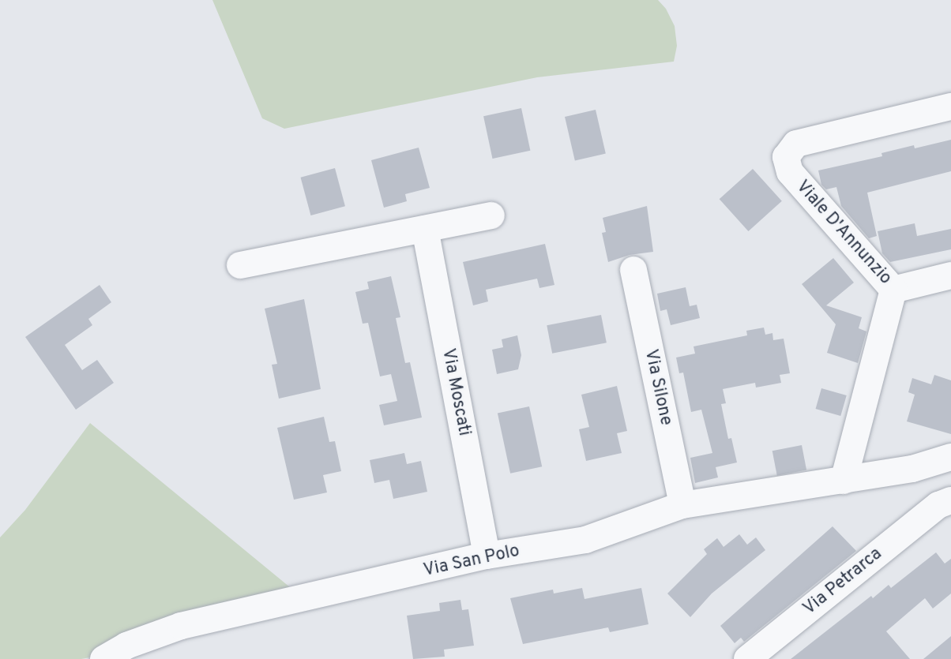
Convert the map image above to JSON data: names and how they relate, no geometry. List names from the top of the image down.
{
  "streets": {
    "street": [
      "Viale D'Annunzio",
      "Via Silone",
      "Via Moscati",
      "Via San Polo",
      "Via Petrarca"
    ]
  },
  "crossings": [
    ["Viale D'Annunzio", "Via San Polo"],
    ["Via Silone", "Via San Polo"],
    ["Via Moscati", "Via San Polo"]
  ]
}
